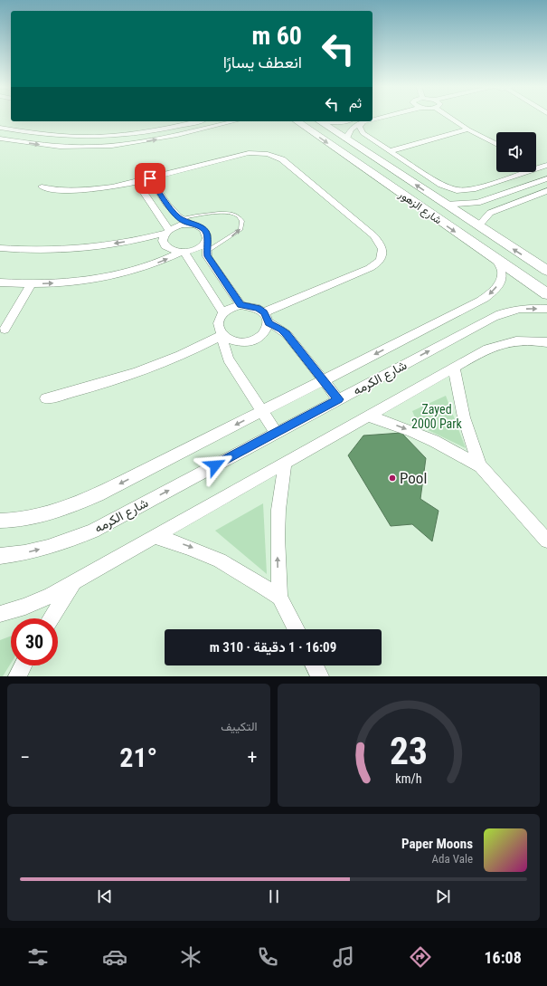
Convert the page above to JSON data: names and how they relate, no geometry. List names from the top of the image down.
{
  "streets": {
    "main road": ["شارع الزهور"],
    "street": ["شارع الكرمه"]
  },
  "crossings": [
    ["شارع الزهور", "شارع الكرمه"]
  ],
  "parks": ["Zayed 2000 Park"],
  "places": ["Pool"],
  "page": {
    "turn": ["60 m", "انعطف يسارًا"],
    "then": "ثم",
    "limit": "30",
    "trip": "16:09 · 1 دقيقة · 310 m",
    "tile": "التكييف",
    "heat": ["−", "21°", "+"],
    "song": ["Paper Moons", "Ada Vale"],
    "tabs": "16:08",
    "gauge": ["23", "km/h"]
  }
}
